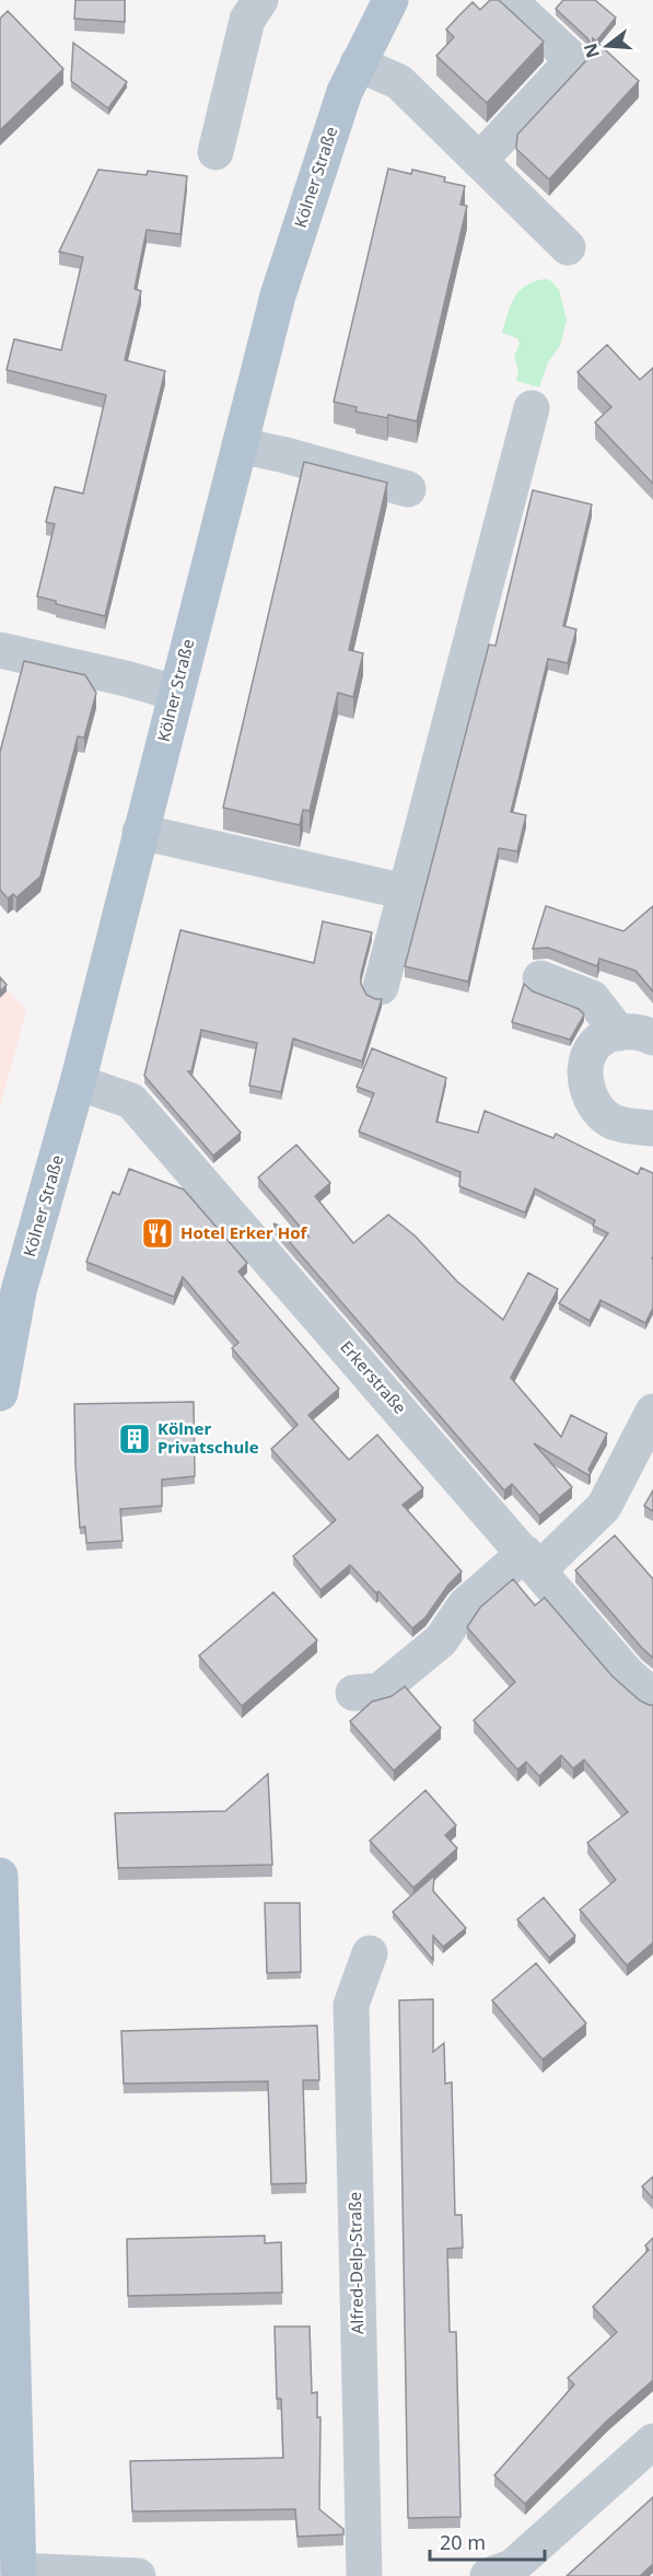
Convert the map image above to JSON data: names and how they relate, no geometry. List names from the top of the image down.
{
  "streets": {
    "main road": ["Kölner Straße"],
    "street": ["Erkerstraße", "Alfred-Delp-Straße"]
  },
  "crossings": [
    ["Kölner Straße", "Erkerstraße"]
  ],
  "places": {
    "restaurant": ["Hotel Erker Hof"],
    "building": ["Kölner Privatschule"]
  },
  "scale_bar": "20 m",
  "north": "left"
}
